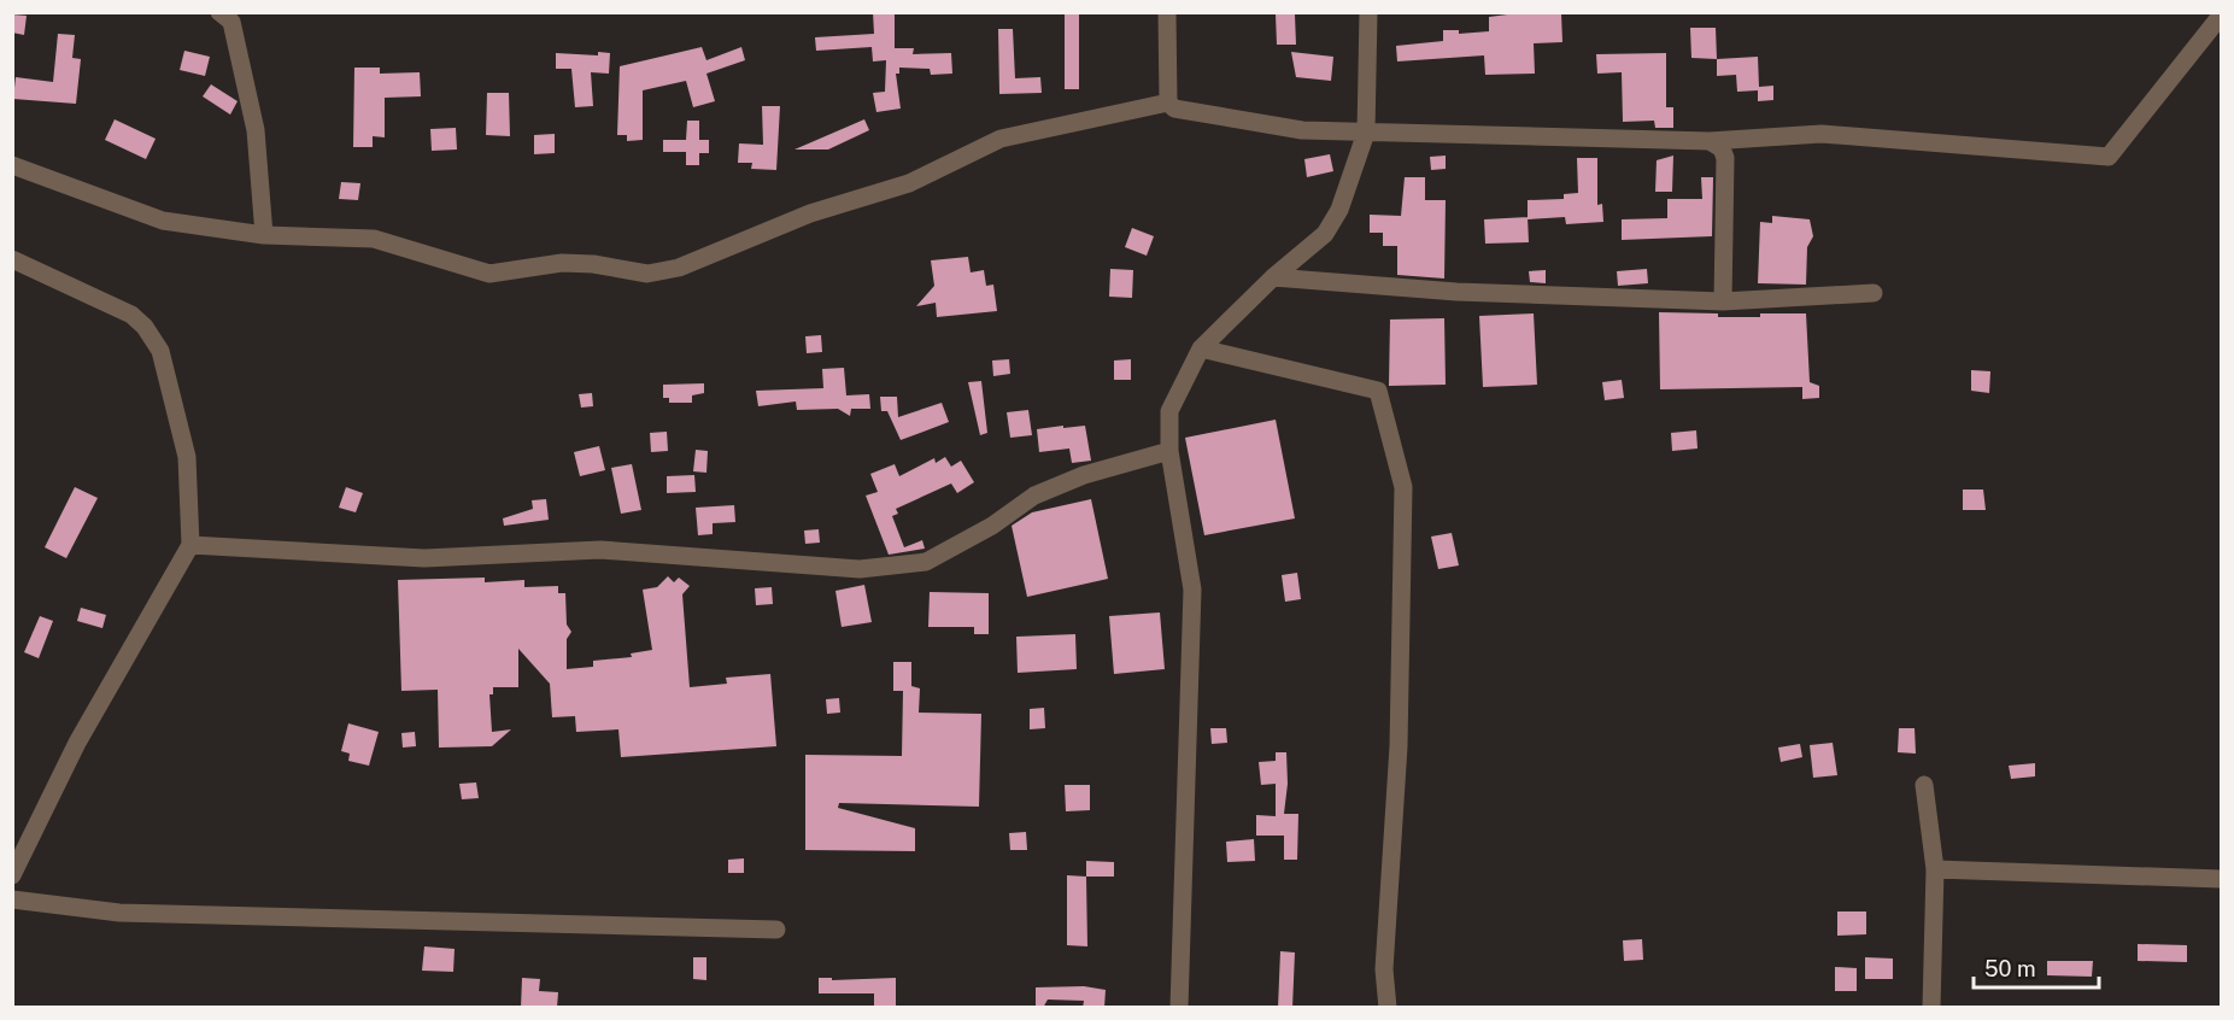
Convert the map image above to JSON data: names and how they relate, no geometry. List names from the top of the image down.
{
  "scale_bar": "50 m"
}
